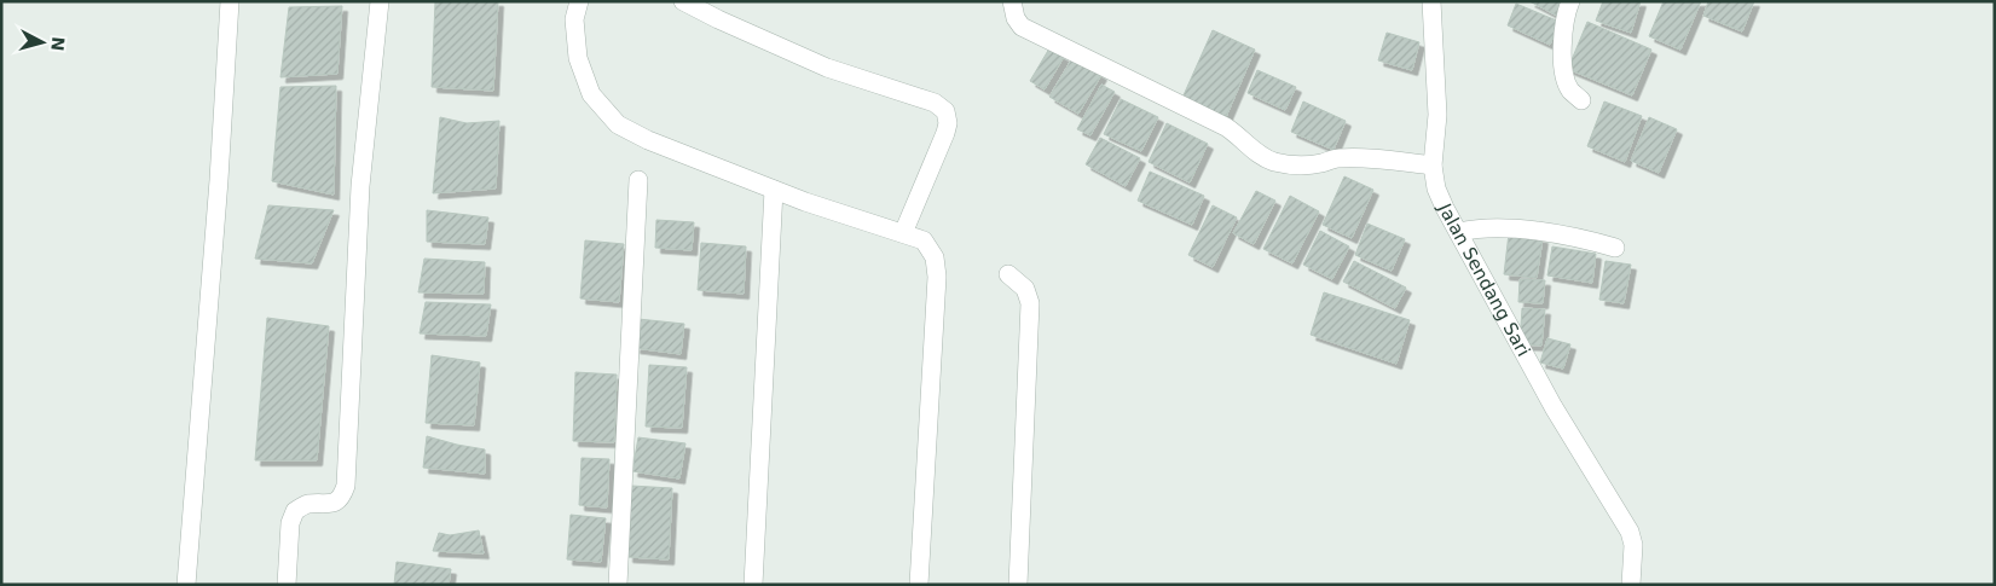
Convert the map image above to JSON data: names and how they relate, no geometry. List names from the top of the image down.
{
  "streets": {
    "street": ["Jalan Sendang Sari"]
  },
  "north": "right"
}
